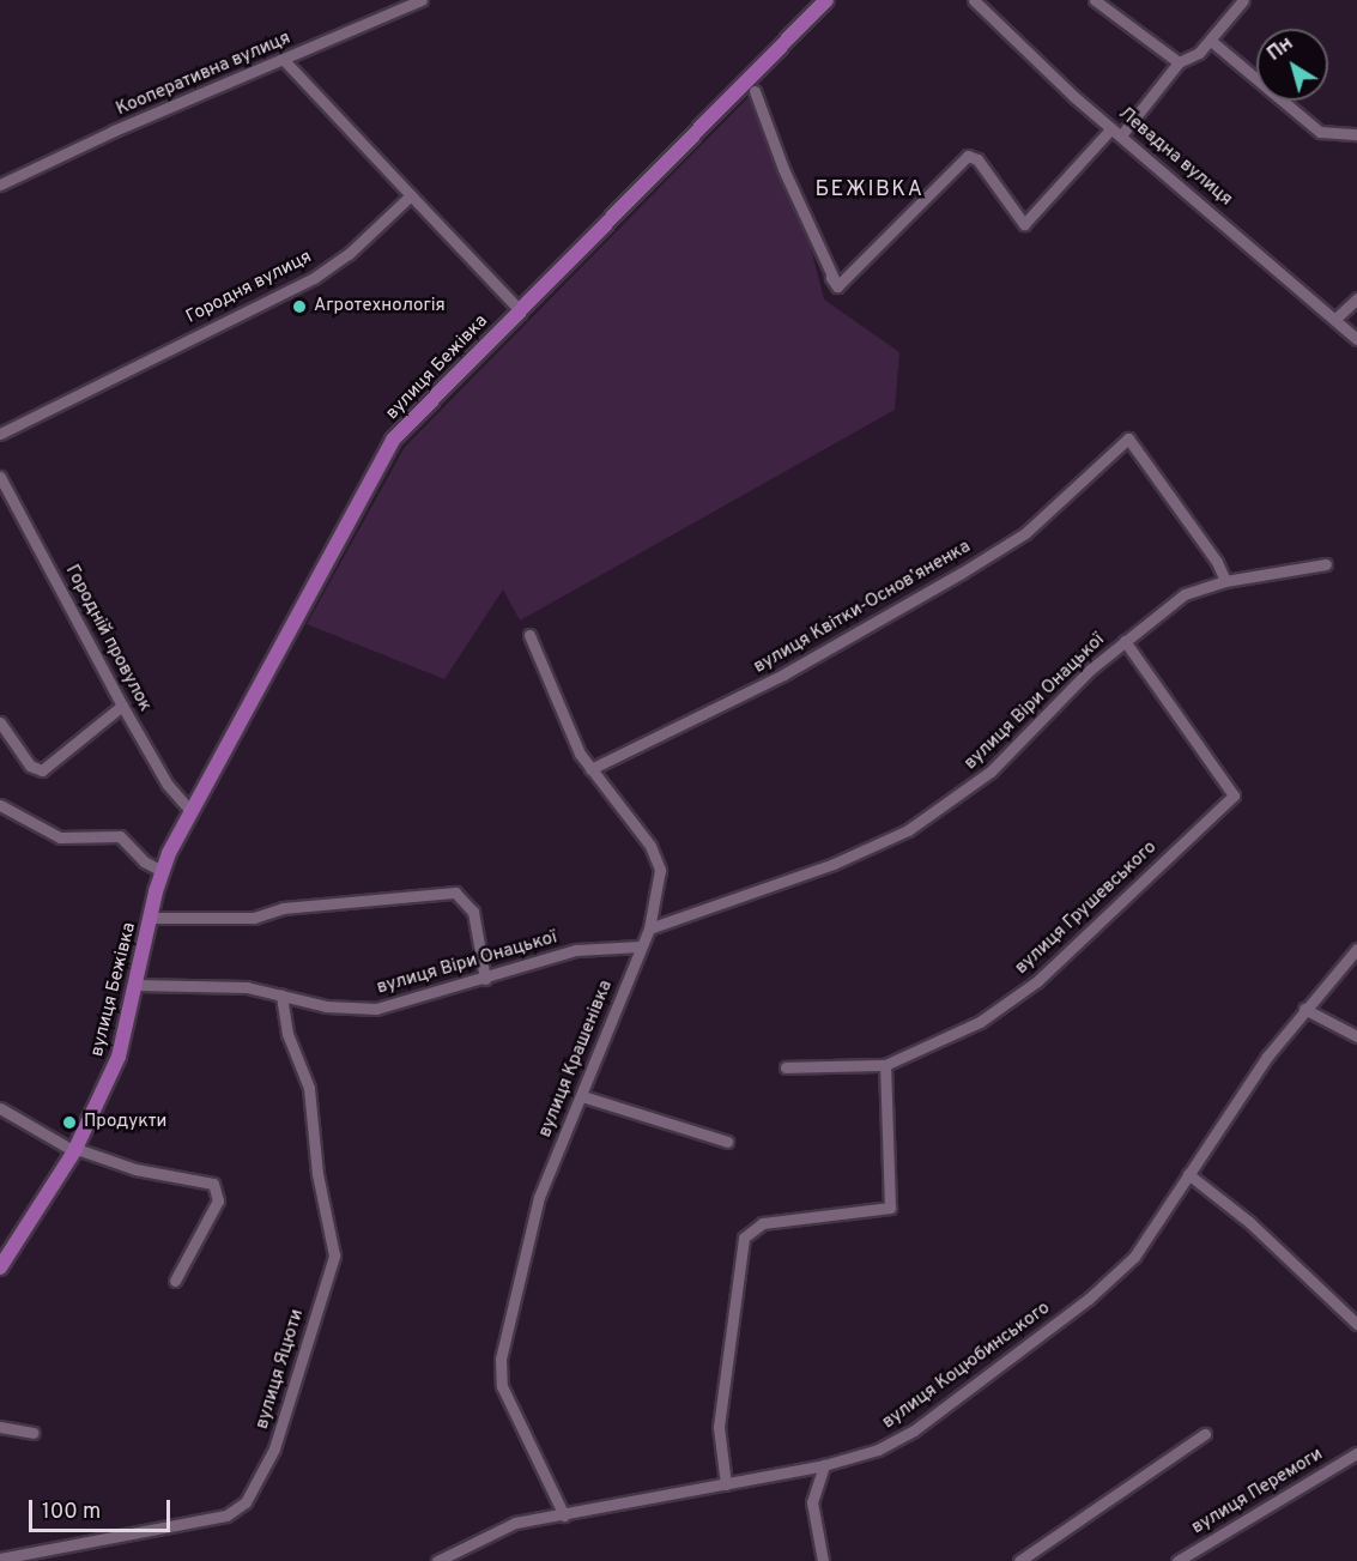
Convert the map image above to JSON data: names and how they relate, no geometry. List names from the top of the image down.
{
  "streets": {
    "main road": ["вулиця Бежівка"],
    "street": [
      "Кооперативна вулиця",
      "Левадна вулиця",
      "Городня вулиця",
      "вулиця Квітки-Основʼяненка",
      "Городній провулок",
      "вулиця Віри Онацької",
      "вулиця Грушевського",
      "вулиця Крашенівка",
      "вулиця Коцюбинського",
      "вулиця Яцюти",
      "вулиця Перемоги"
    ]
  },
  "crossings": [
    ["вулиця Бежівка", "Городній провулок"],
    ["вулиця Бежівка", "вулиця Віри Онацької"],
    ["вулиця Квітки-Основʼяненка", "вулиця Віри Онацької"],
    ["вулиця Квітки-Основʼяненка", "вулиця Крашенівка"],
    ["вулиця Віри Онацької", "вулиця Грушевського"],
    ["вулиця Віри Онацької", "вулиця Крашенівка"],
    ["вулиця Віри Онацької", "вулиця Яцюти"],
    ["вулиця Крашенівка", "вулиця Коцюбинського"]
  ],
  "districts": ["БЕЖІВКА"],
  "places": ["Агротехнологія", "Продукти"],
  "scale_bar": "100 m",
  "north": "top left"
}
